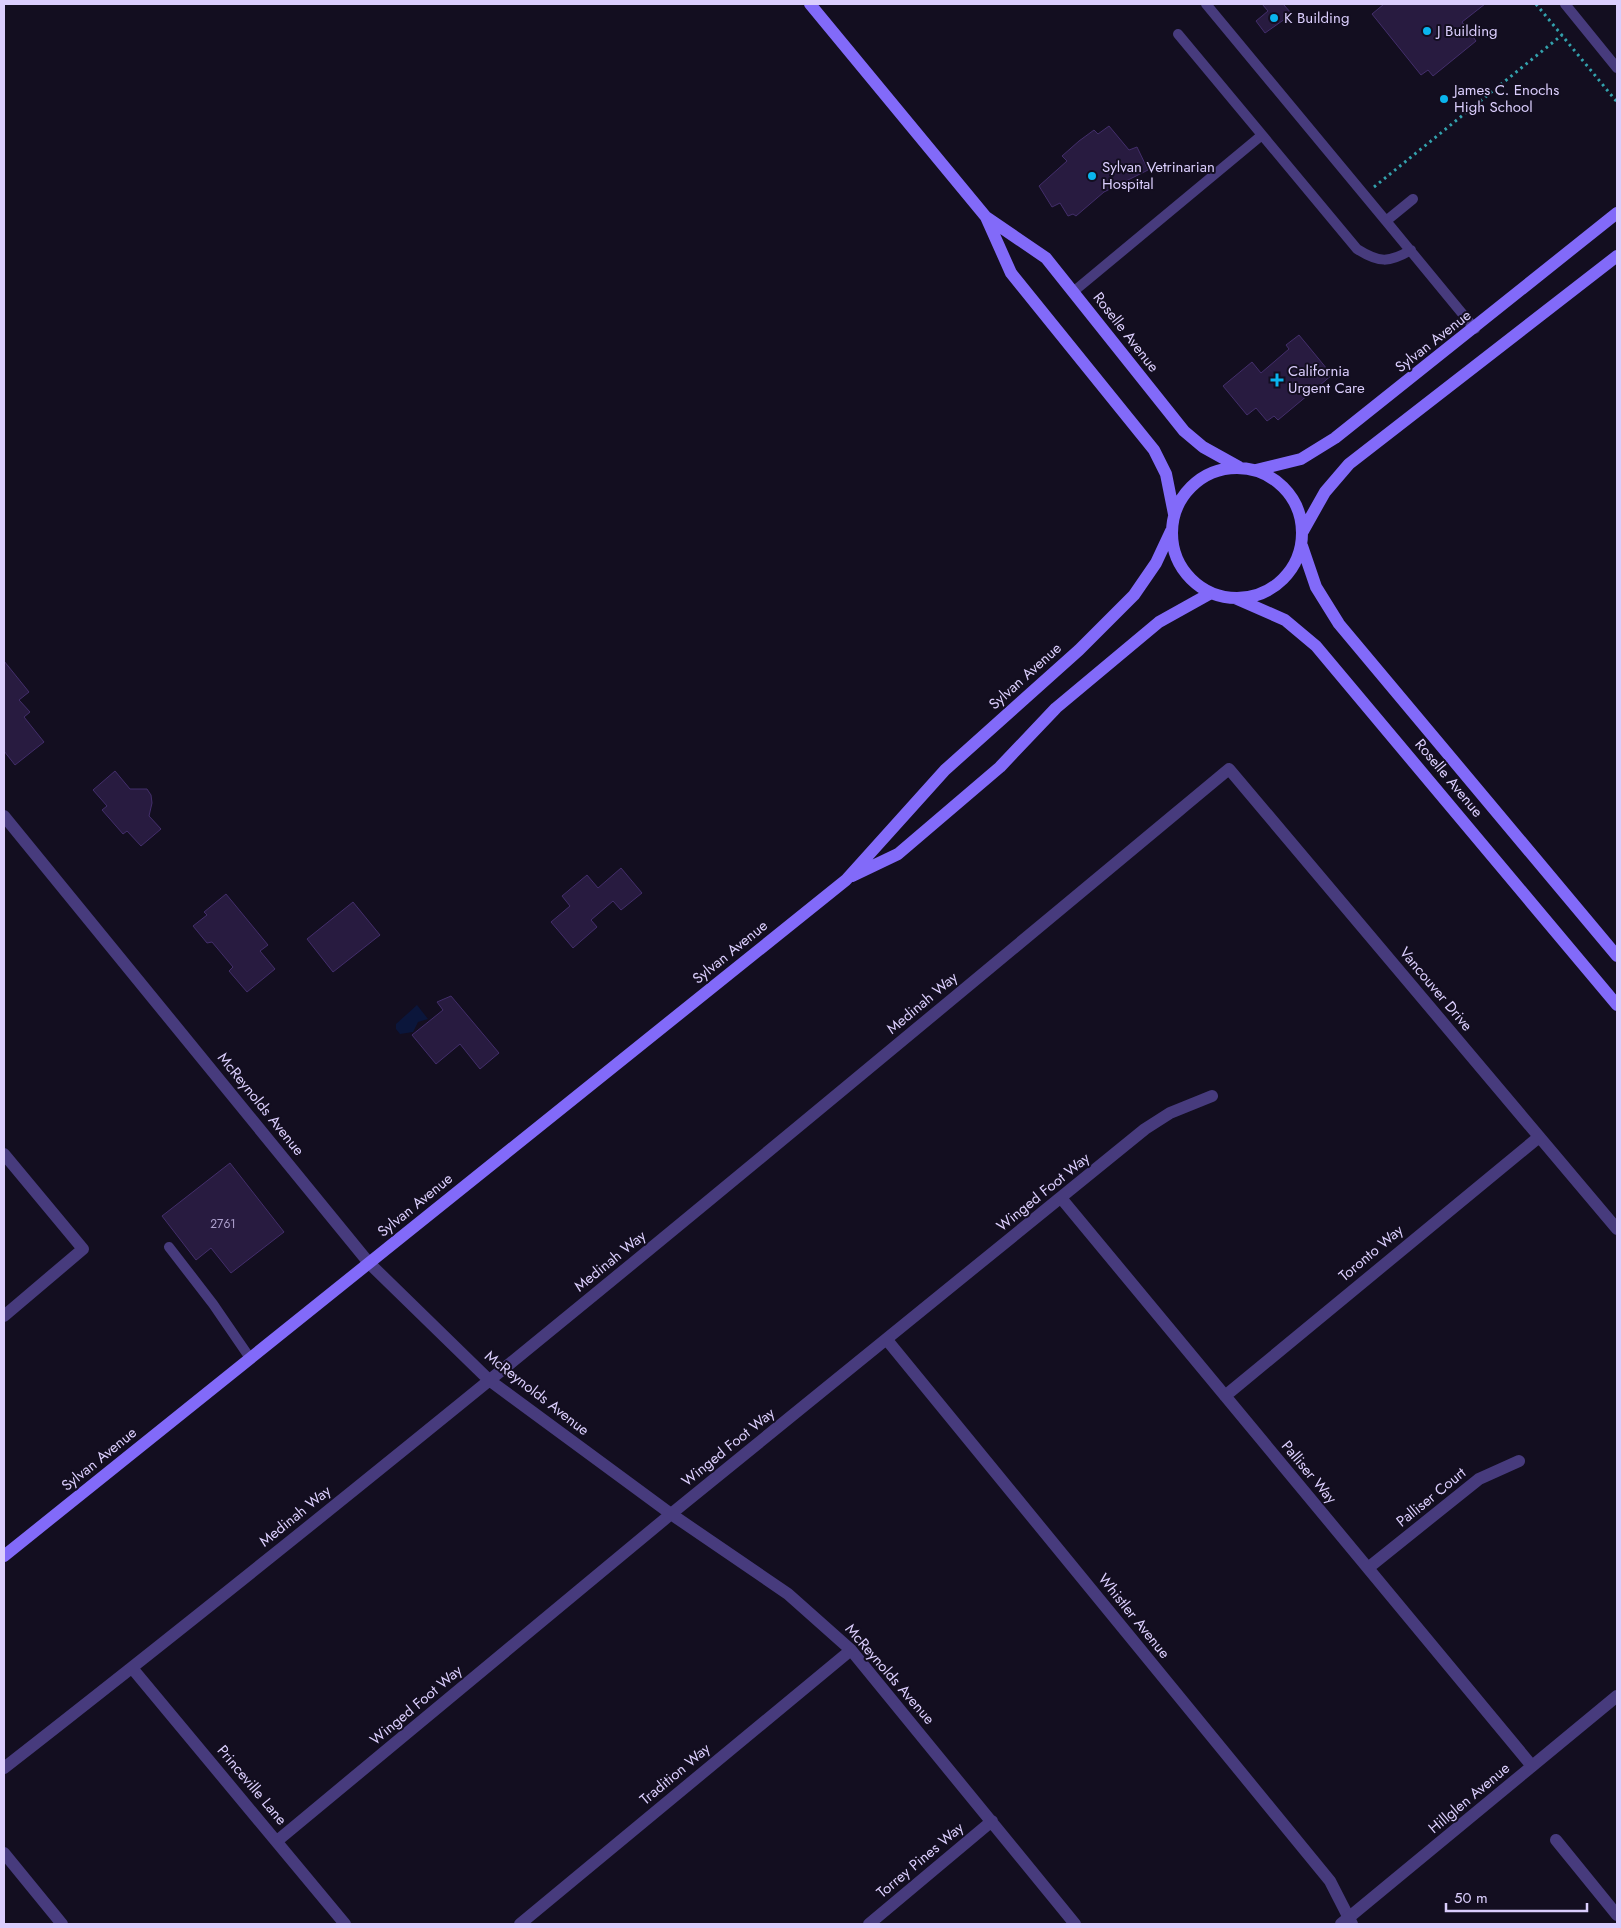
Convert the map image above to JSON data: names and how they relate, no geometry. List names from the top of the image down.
{
  "streets": {
    "main road": ["Roselle Avenue", "Sylvan Avenue"],
    "street": [
      "Vancouver Drive",
      "Medinah Way",
      "McReynolds Avenue",
      "Winged Foot Way",
      "Toronto Way",
      "Palliser Way",
      "Palliser Court",
      "Whistler Avenue",
      "Tradition Way",
      "Princeville Lane",
      "Hillglen Avenue",
      "Torrey Pines Way"
    ]
  },
  "crossings": [
    ["Roselle Avenue", "Sylvan Avenue"],
    ["Sylvan Avenue", "McReynolds Avenue"],
    ["Vancouver Drive", "Medinah Way"],
    ["Vancouver Drive", "Toronto Way"],
    ["Medinah Way", "McReynolds Avenue"],
    ["Medinah Way", "Princeville Lane"],
    ["McReynolds Avenue", "Winged Foot Way"],
    ["McReynolds Avenue", "Tradition Way"],
    ["McReynolds Avenue", "Torrey Pines Way"],
    ["Winged Foot Way", "Palliser Way"],
    ["Winged Foot Way", "Whistler Avenue"],
    ["Winged Foot Way", "Princeville Lane"],
    ["Toronto Way", "Palliser Way"],
    ["Palliser Way", "Palliser Court"],
    ["Palliser Way", "Hillglen Avenue"],
    ["Whistler Avenue", "Hillglen Avenue"]
  ],
  "places": {
    "other": [
      "K Building",
      "J Building",
      "James C. Enochs High School",
      "Sylvan Vetrinarian Hospital"
    ],
    "health": ["California Urgent Care"]
  },
  "house_numbers": ["2761"],
  "scale_bar": "50 m"
}
